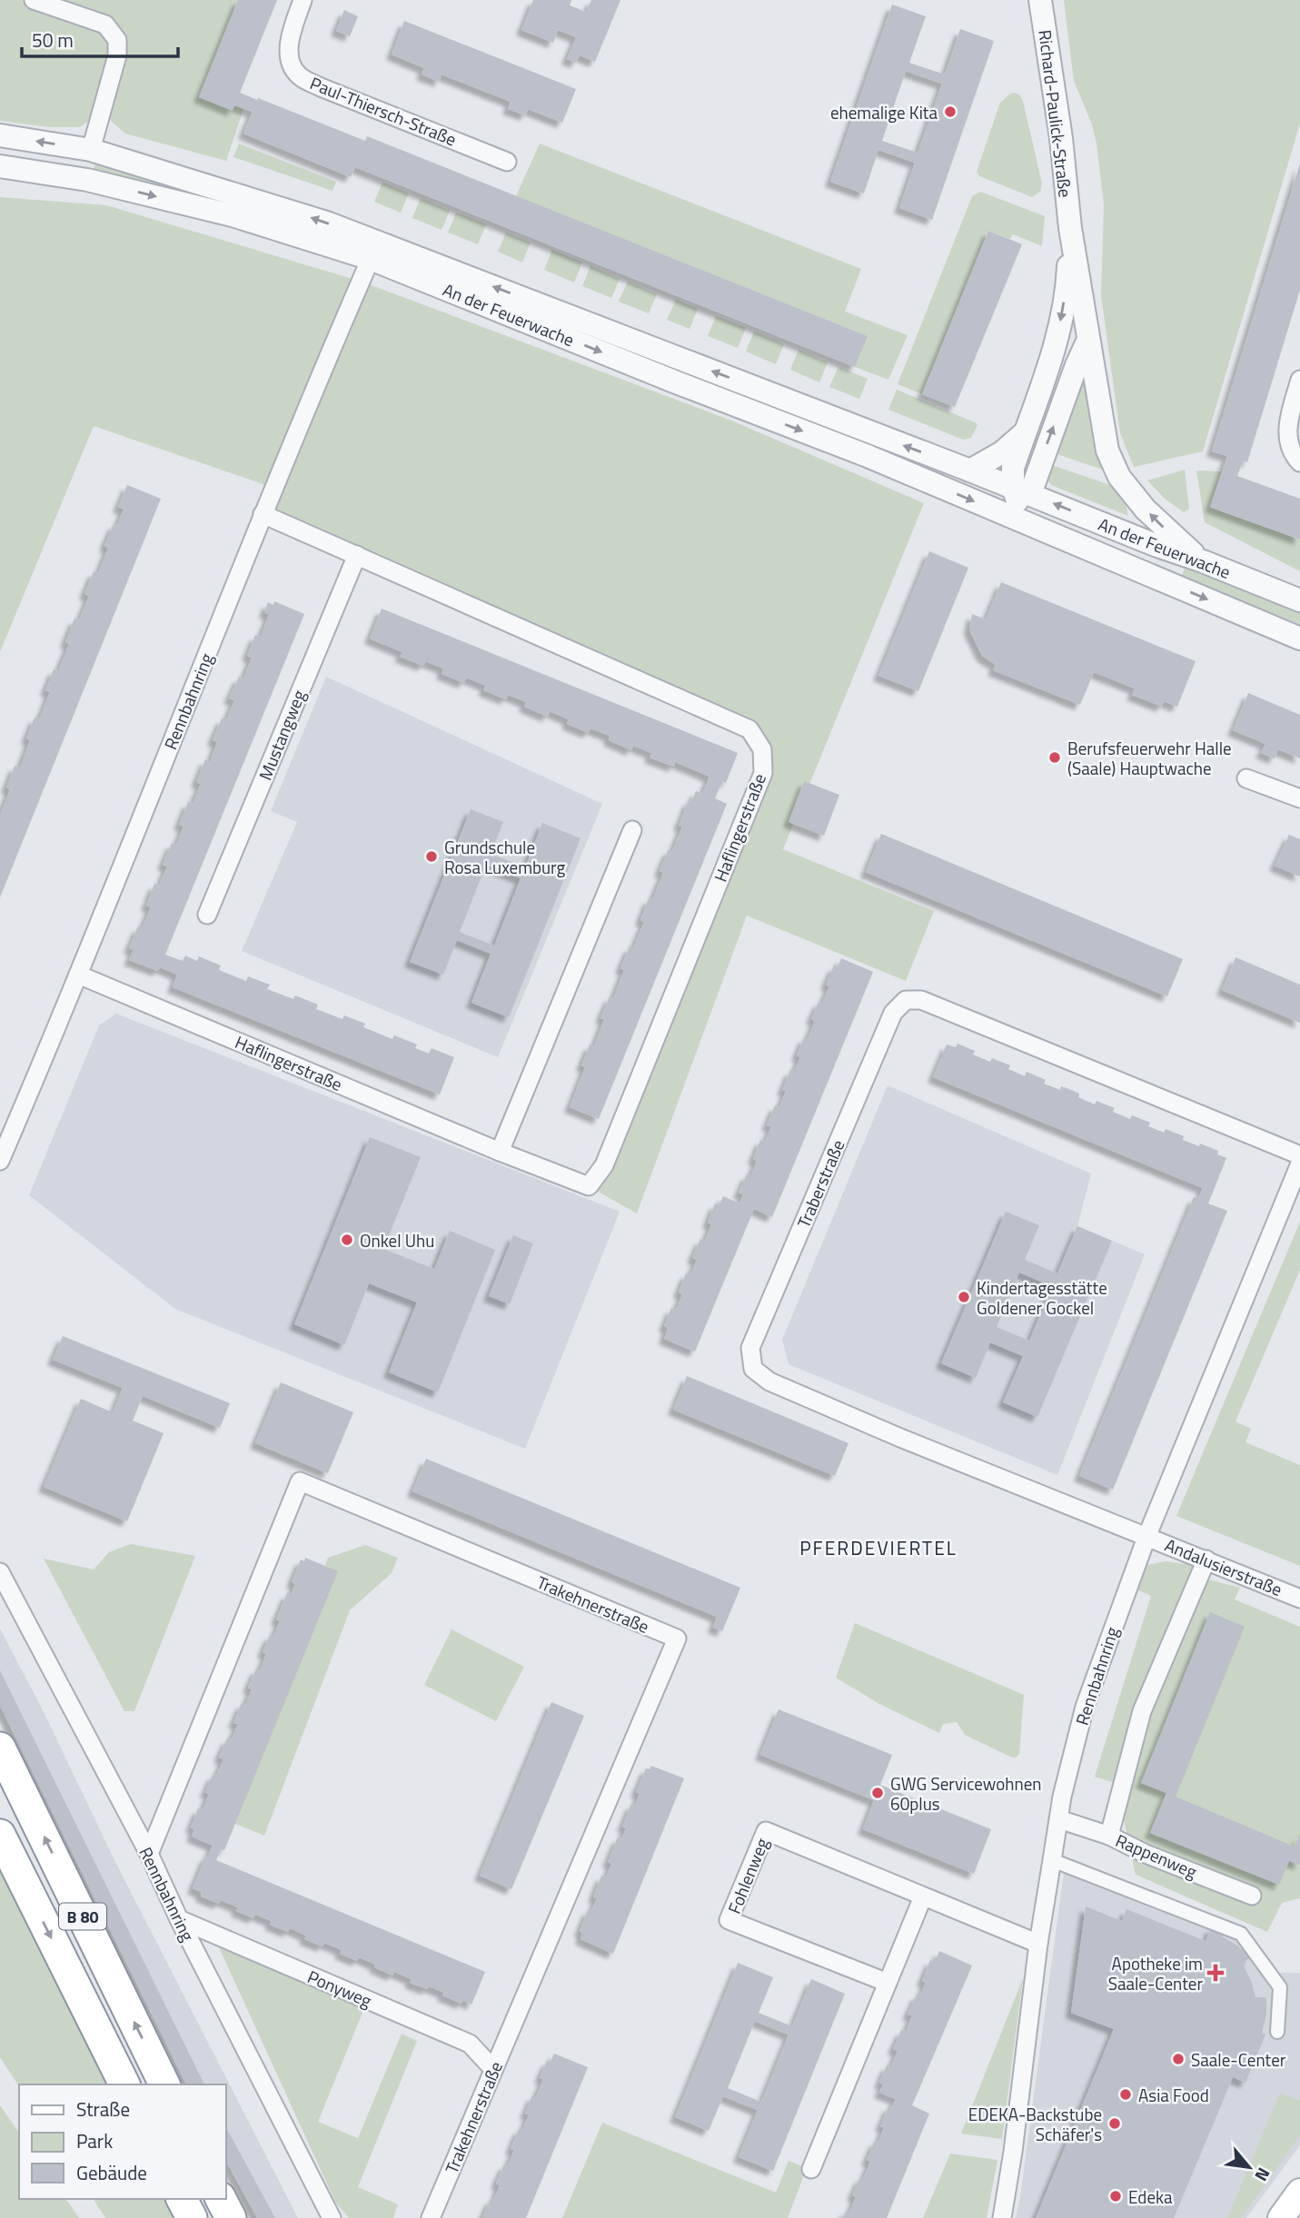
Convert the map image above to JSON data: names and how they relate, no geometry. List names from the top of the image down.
{
  "streets": {
    "highway": ["B 80"],
    "street": [
      "Paul-Thiersch-Straße",
      "Richard-Paulick-Straße",
      "An der Feuerwache",
      "Rennbahnring",
      "Mustangweg",
      "Haflingerstraße",
      "Traberstraße",
      "Andalusierstraße",
      "Trakehnerstraße",
      "Rappenweg",
      "Fohlenweg",
      "Ponyweg"
    ]
  },
  "crossings": [
    ["Richard-Paulick-Straße", "An der Feuerwache"],
    ["An der Feuerwache", "Rennbahnring"],
    ["Rennbahnring", "Haflingerstraße"],
    ["Rennbahnring", "Traberstraße"],
    ["Rennbahnring", "Andalusierstraße"],
    ["Rennbahnring", "Trakehnerstraße"],
    ["Rennbahnring", "Rappenweg"],
    ["Rennbahnring", "Fohlenweg"],
    ["Rennbahnring", "Ponyweg"],
    ["Mustangweg", "Haflingerstraße"],
    ["Traberstraße", "Andalusierstraße"],
    ["Trakehnerstraße", "Ponyweg"]
  ],
  "districts": ["PFERDEVIERTEL"],
  "places": {
    "other": [
      "ehemalige Kita",
      "Berufsfeuerwehr Halle (Saale) Hauptwache",
      "Grundschule Rosa Luxemburg",
      "Onkel Uhu",
      "Kindertagesstätte Goldener Gockel",
      "GWG Servicewohnen 60plus",
      "Saale-Center",
      "Asia Food",
      "EDEKA-Backstube Schäfer's",
      "Edeka"
    ],
    "health": ["Apotheke im Saale-Center"]
  },
  "legend": ["Straße", "Park", "Gebäude"],
  "scale_bar": "50 m",
  "north": "bottom right"
}
